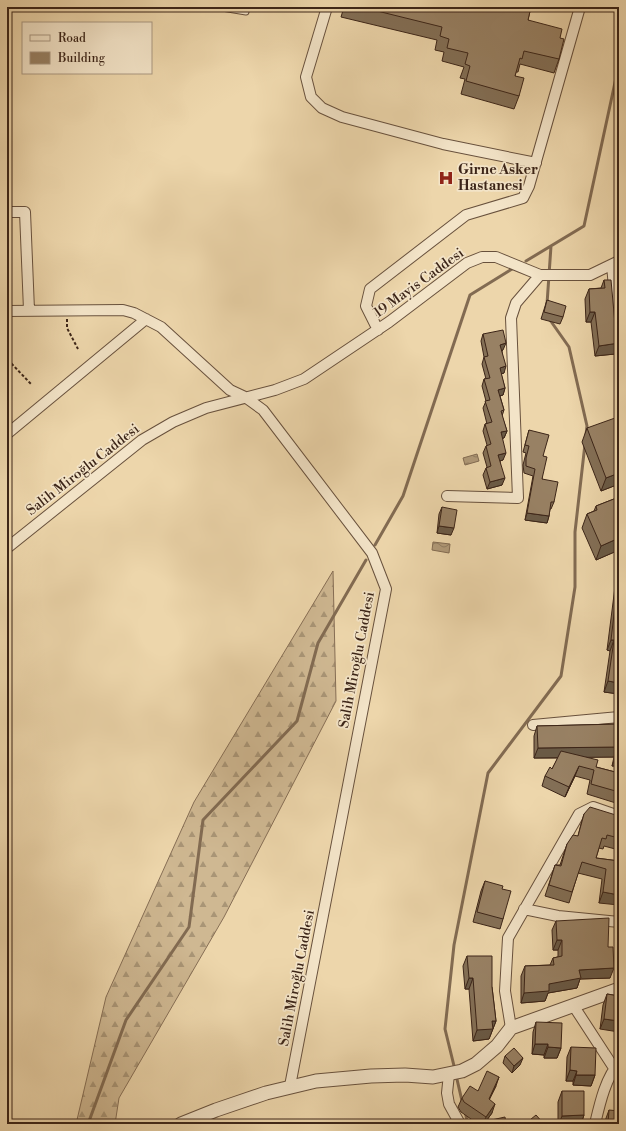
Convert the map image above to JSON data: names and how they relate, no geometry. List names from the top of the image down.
{
  "streets": {
    "street": ["19 Mayis Caddesi", "Salih Miroğlu Caddesi"]
  },
  "crossings": [
    ["19 Mayis Caddesi", "Salih Miroğlu Caddesi"]
  ],
  "places": {
    "hospital": ["Girne Asker Hastanesi"]
  },
  "legend": ["Road", "Building"]
}
